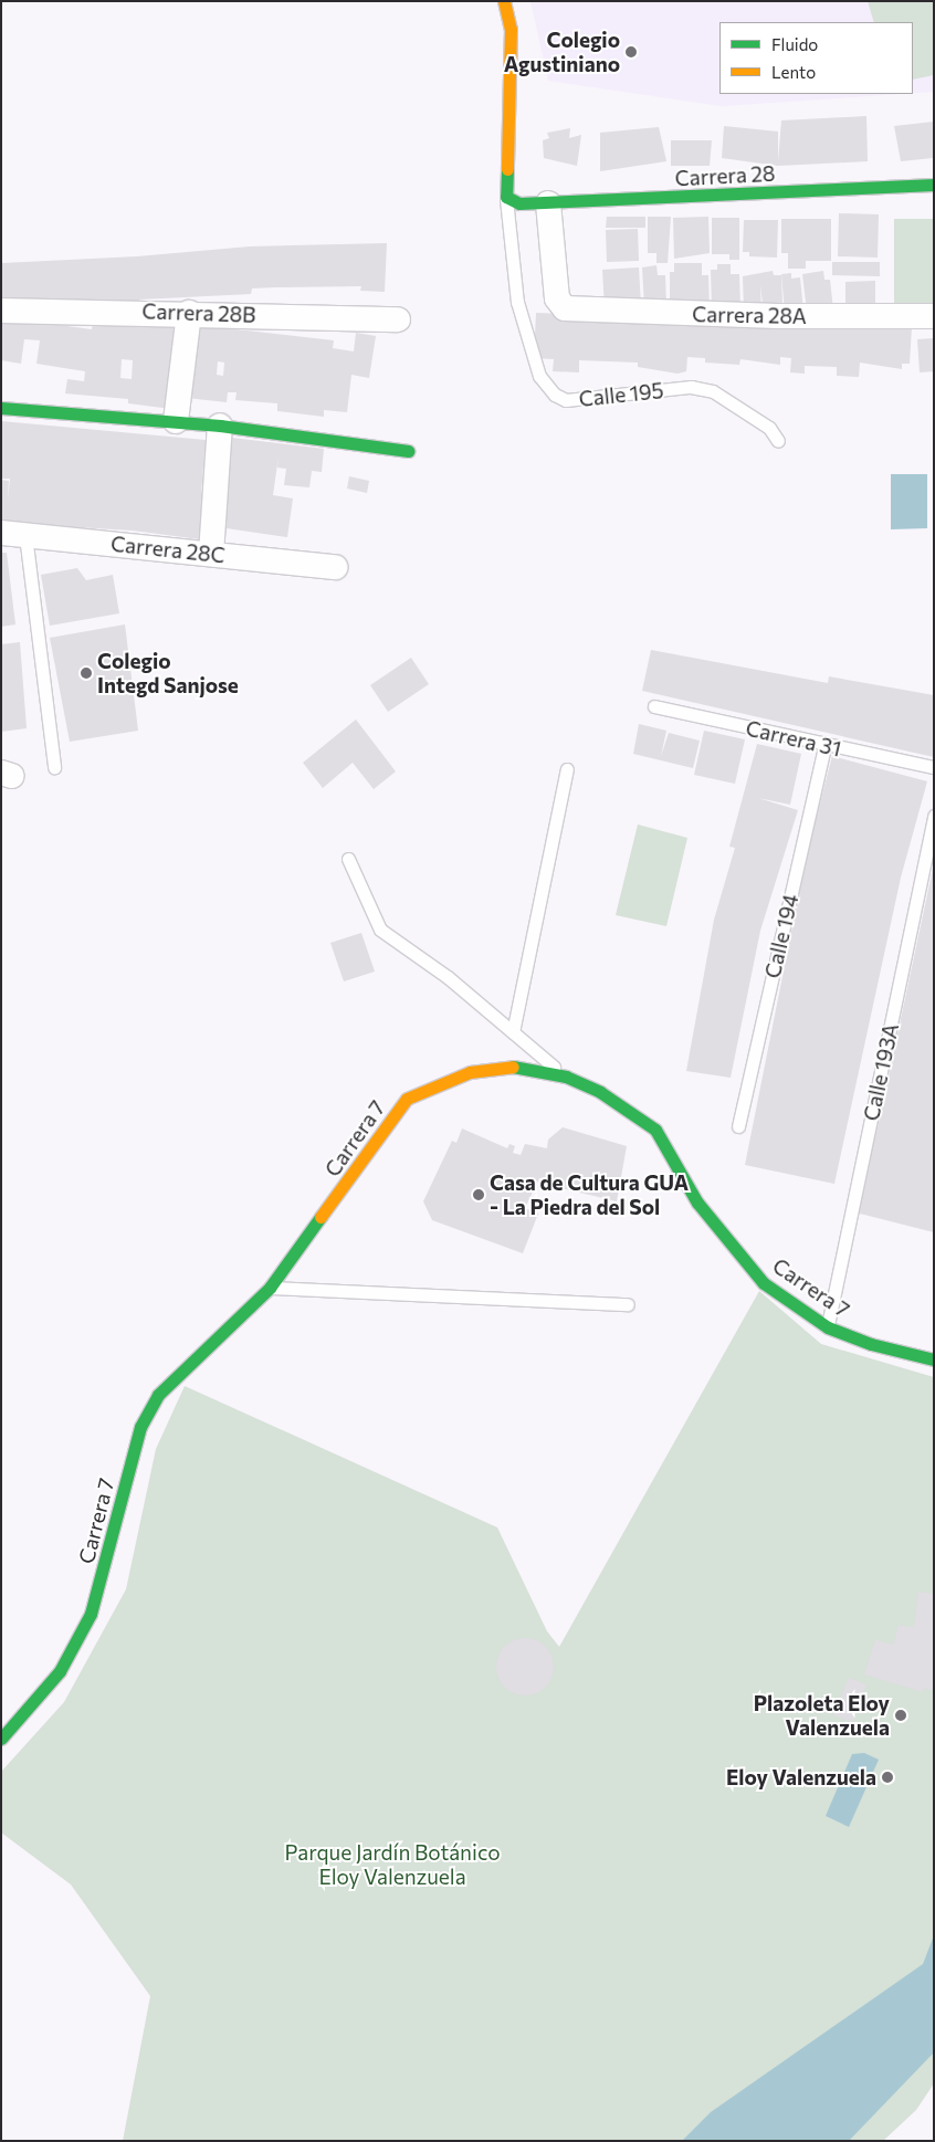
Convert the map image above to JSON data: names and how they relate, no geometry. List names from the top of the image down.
{
  "streets": {
    "main road": ["Carrera 28", "Calle 195", "Carrera 7"],
    "street": ["Carrera 28B", "Carrera 28A", "Carrera 28C"],
    "lane": ["Carrera 31", "Calle 194", "Calle 193A"]
  },
  "crossings": [
    ["Carrera 28", "Carrera 28A"],
    ["Carrera 28", "Calle 195"],
    ["Carrera 31", "Calle 194"],
    ["Calle 193A", "Carrera 7"]
  ],
  "parks": ["Parque Jardín Botánico Eloy Valenzuela"],
  "places": [
    "Colegio Agustiniano",
    "Colegio Integd Sanjose",
    "Casa de Cultura GUA - La Piedra del Sol",
    "Plazoleta Eloy Valenzuela",
    "Eloy Valenzuela"
  ],
  "legend": ["Fluido", "Lento"]
}
